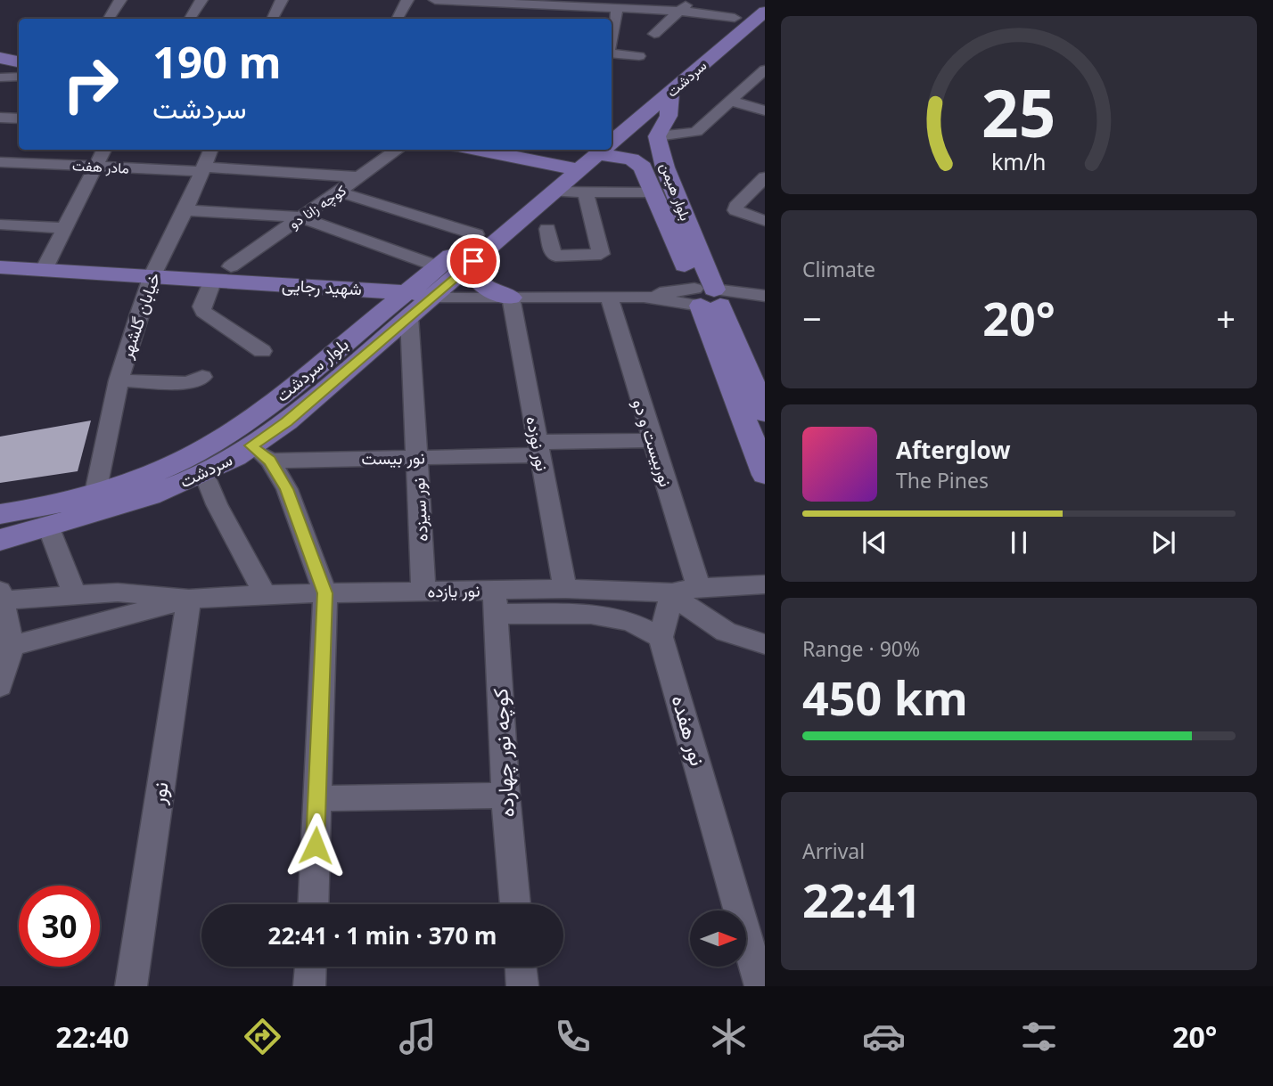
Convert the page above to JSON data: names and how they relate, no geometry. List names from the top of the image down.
{
  "streets": {
    "main road": [
      "سردشت",
      "بلوار هیمن",
      "شهید رجایی",
      "بلوار سردشت"
    ],
    "street": [
      "مادر هفت",
      "کوچه زانا دو",
      "خیابان گلشهر",
      "نوربیست و دو",
      "نور نوزده",
      "نور بیست",
      "نور سیزده",
      "نور یازده",
      "نور هفده",
      "کوچه نور چهارده",
      "نور"
    ]
  },
  "crossings": [
    ["سردشت", "شهید رجایی"],
    ["سردشت", "بلوار سردشت"],
    ["سردشت", "نور بیست"],
    ["سردشت", "نور سیزده"],
    ["مادر هفت", "کوچه زانا دو"],
    ["مادر هفت", "خیابان گلشهر"],
    ["بلوار هیمن", "شهید رجایی"],
    ["شهید رجایی", "خیابان گلشهر"],
    ["شهید رجایی", "بلوار سردشت"],
    ["شهید رجایی", "نوربیست و دو"],
    ["شهید رجایی", "نور نوزده"],
    ["شهید رجایی", "نور سیزده"],
    ["خیابان گلشهر", "بلوار سردشت"],
    ["بلوار سردشت", "نور سیزده"],
    ["نوربیست و دو", "نور بیست"],
    ["نوربیست و دو", "نور یازده"],
    ["نور نوزده", "نور بیست"],
    ["نور نوزده", "نور یازده"],
    ["نور بیست", "نور سیزده"],
    ["نور سیزده", "نور یازده"],
    ["نور یازده", "کوچه نور چهارده"],
    ["نور یازده", "نور"]
  ],
  "north": "right",
  "page": {
    "turn": ["190 m", "سردشت"],
    "tile": [
      "Climate",
      ["Range · 90%", "450 km"],
      ["Arrival", "22:41"]
    ],
    "heat": ["−", "20°", "+"],
    "song": ["Afterglow", "The Pines"],
    "limit": "30",
    "trip": "22:41 · 1 min · 370 m",
    "tabs": ["22:40", "20°"],
    "gauge": ["25", "km/h"]
  }
}
